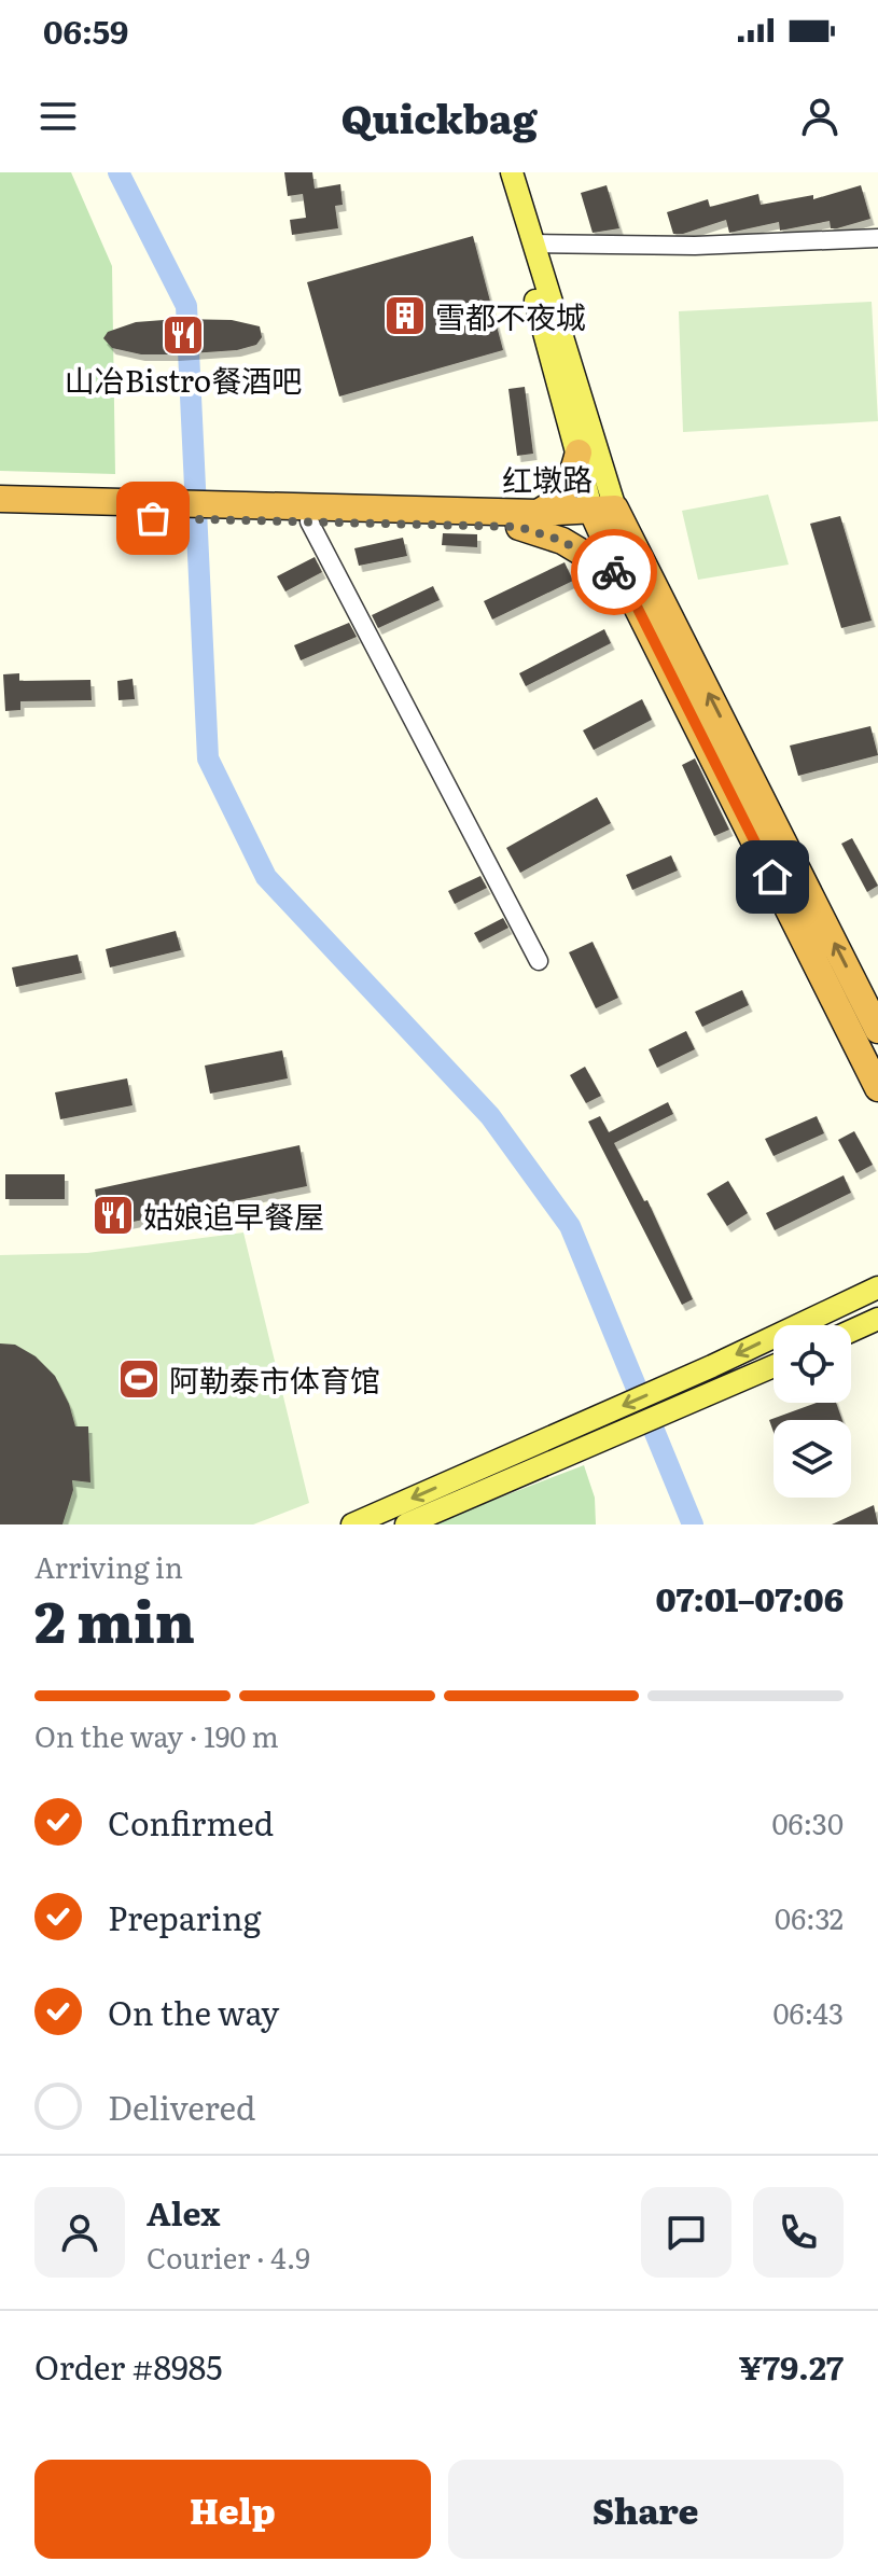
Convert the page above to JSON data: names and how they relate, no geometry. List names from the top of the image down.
{
  "streets": {
    "highway": ["红墩路"]
  },
  "places": {
    "building": ["雪都不夜城"],
    "restaurant": ["山冶Bistro餐酒吧", "姑娘追早餐屋"],
    "sports": ["阿勒泰市体育馆"]
  },
  "page": {
    "status": "06:59",
    "header": "Quickbag",
    "heading": ["2 min", "Arriving in", "07:01–07:06"],
    "panel": [
      "Alex",
      "Courier · 4.9",
      "Order #8985",
      "¥79.27"
    ],
    "bar": "On the way · 190 m",
    "list": [
      ["Confirmed", "06:30"],
      ["Preparing", "06:32"],
      ["On the way", "06:43"],
      "Delivered"
    ],
    "buttons": ["Help", "Share"]
  }
}
